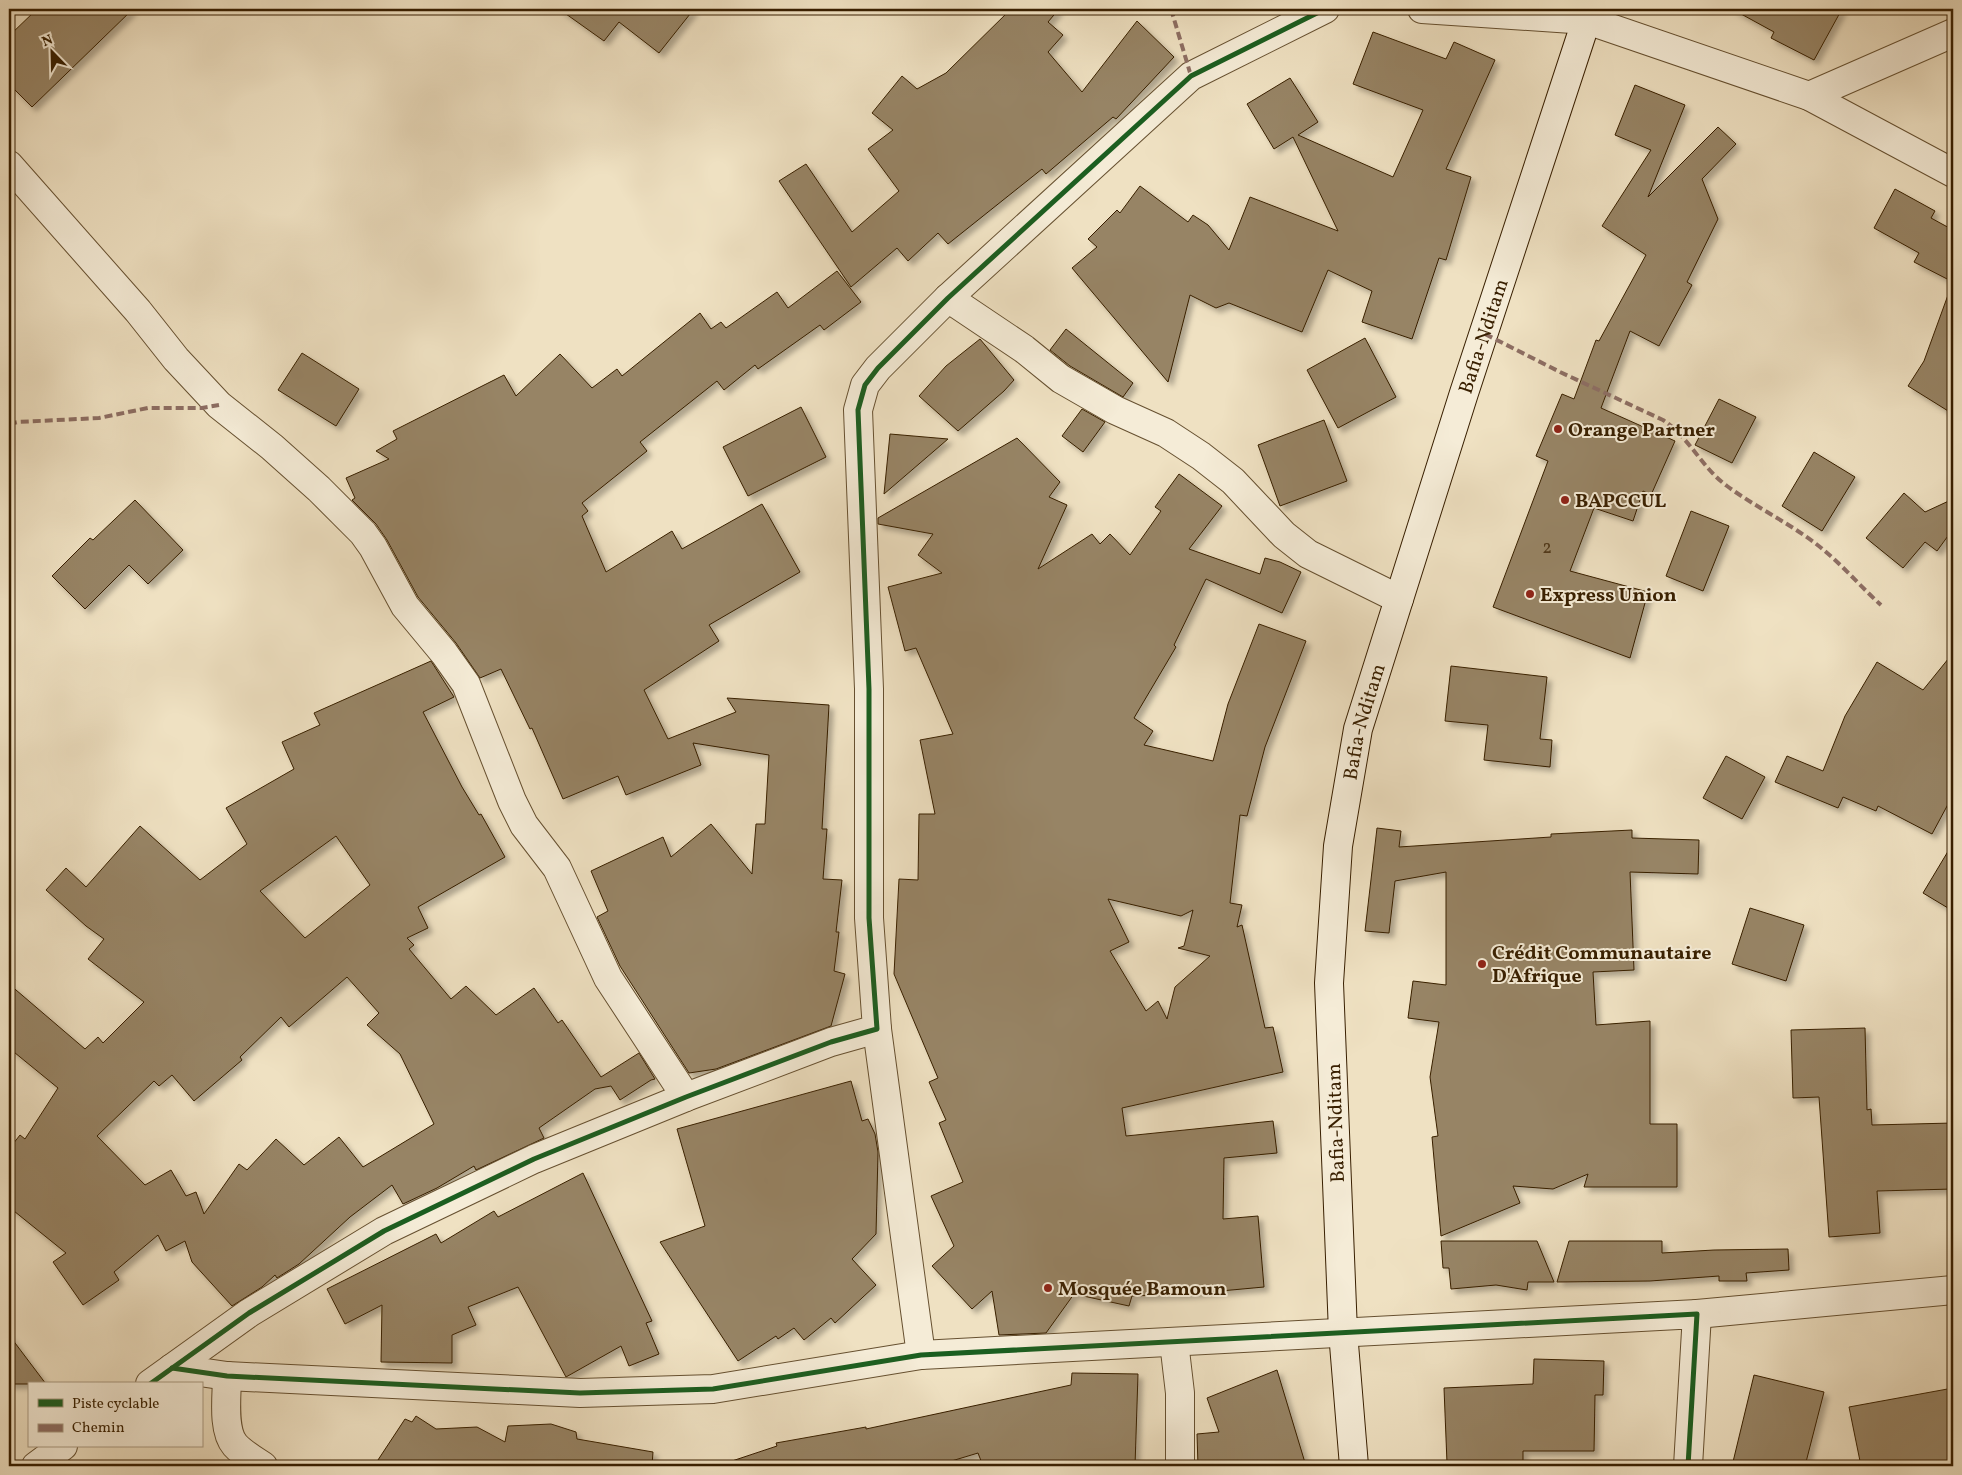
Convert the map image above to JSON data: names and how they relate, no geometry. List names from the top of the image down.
{
  "streets": {
    "street": ["Bafia-Nditam"]
  },
  "places": [
    "Orange Partner",
    "BAPCCUL",
    "Express Union",
    "Crédit Communautaire D'Afrique",
    "Mosquée Bamoun"
  ],
  "house_numbers": ["2"],
  "legend": ["Piste cyclable", "Chemin"],
  "north": "top left"
}
